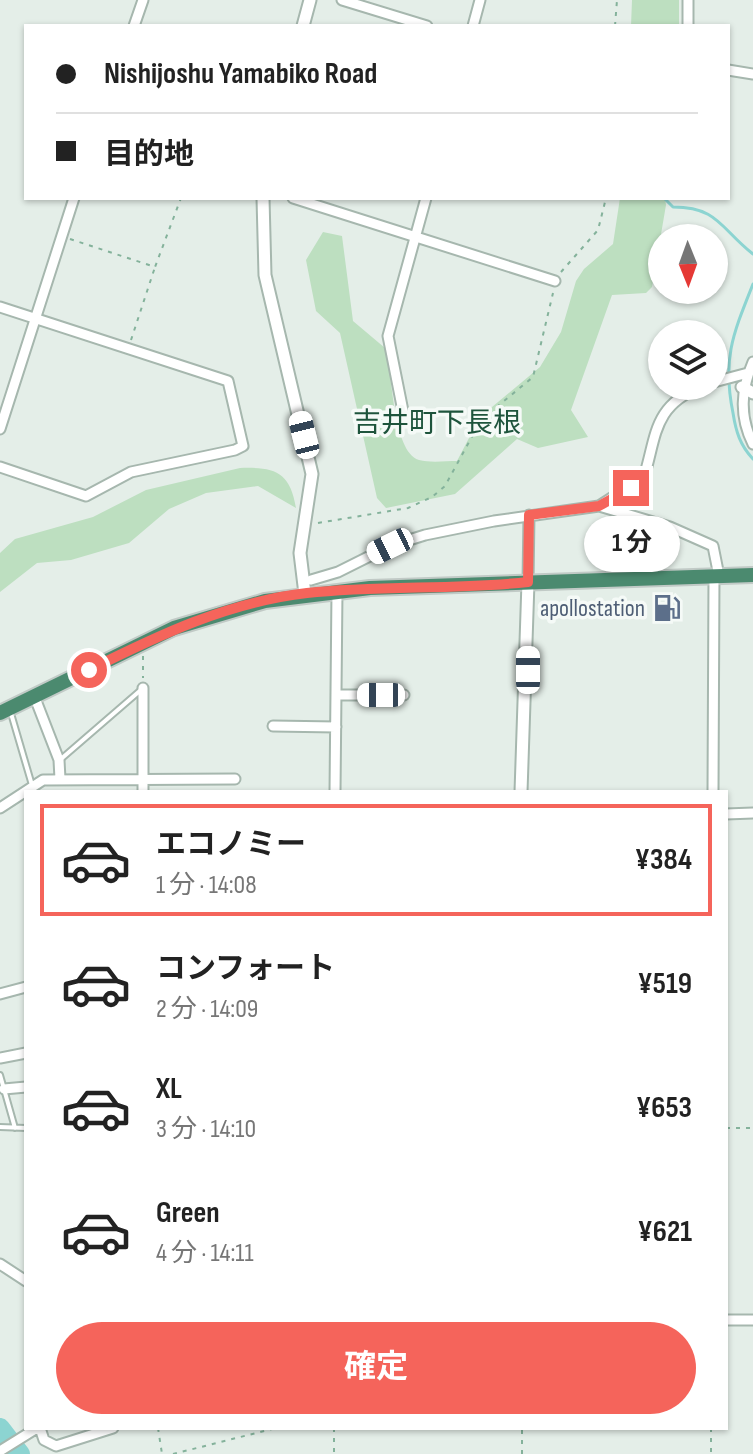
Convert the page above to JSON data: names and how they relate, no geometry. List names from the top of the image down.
{
  "districts": ["吉井町下長根"],
  "places": {
    "fuel station": ["apollostation"]
  },
  "north": "bottom",
  "page": {
    "banner": ["Nishijoshu Yamabiko Road", "目的地"],
    "bubble": "1 分",
    "list": [
      {
        "name": "エコノミー",
        "note": "1 分 · 14:08",
        "value": "¥384"
      },
      {
        "name": "コンフォート",
        "note": "2 分 · 14:09",
        "value": "¥519"
      },
      {
        "name": "XL",
        "note": "3 分 · 14:10",
        "value": "¥653"
      },
      {
        "name": "Green",
        "note": "4 分 · 14:11",
        "value": "¥621"
      }
    ],
    "buttons": "確定"
  }
}
